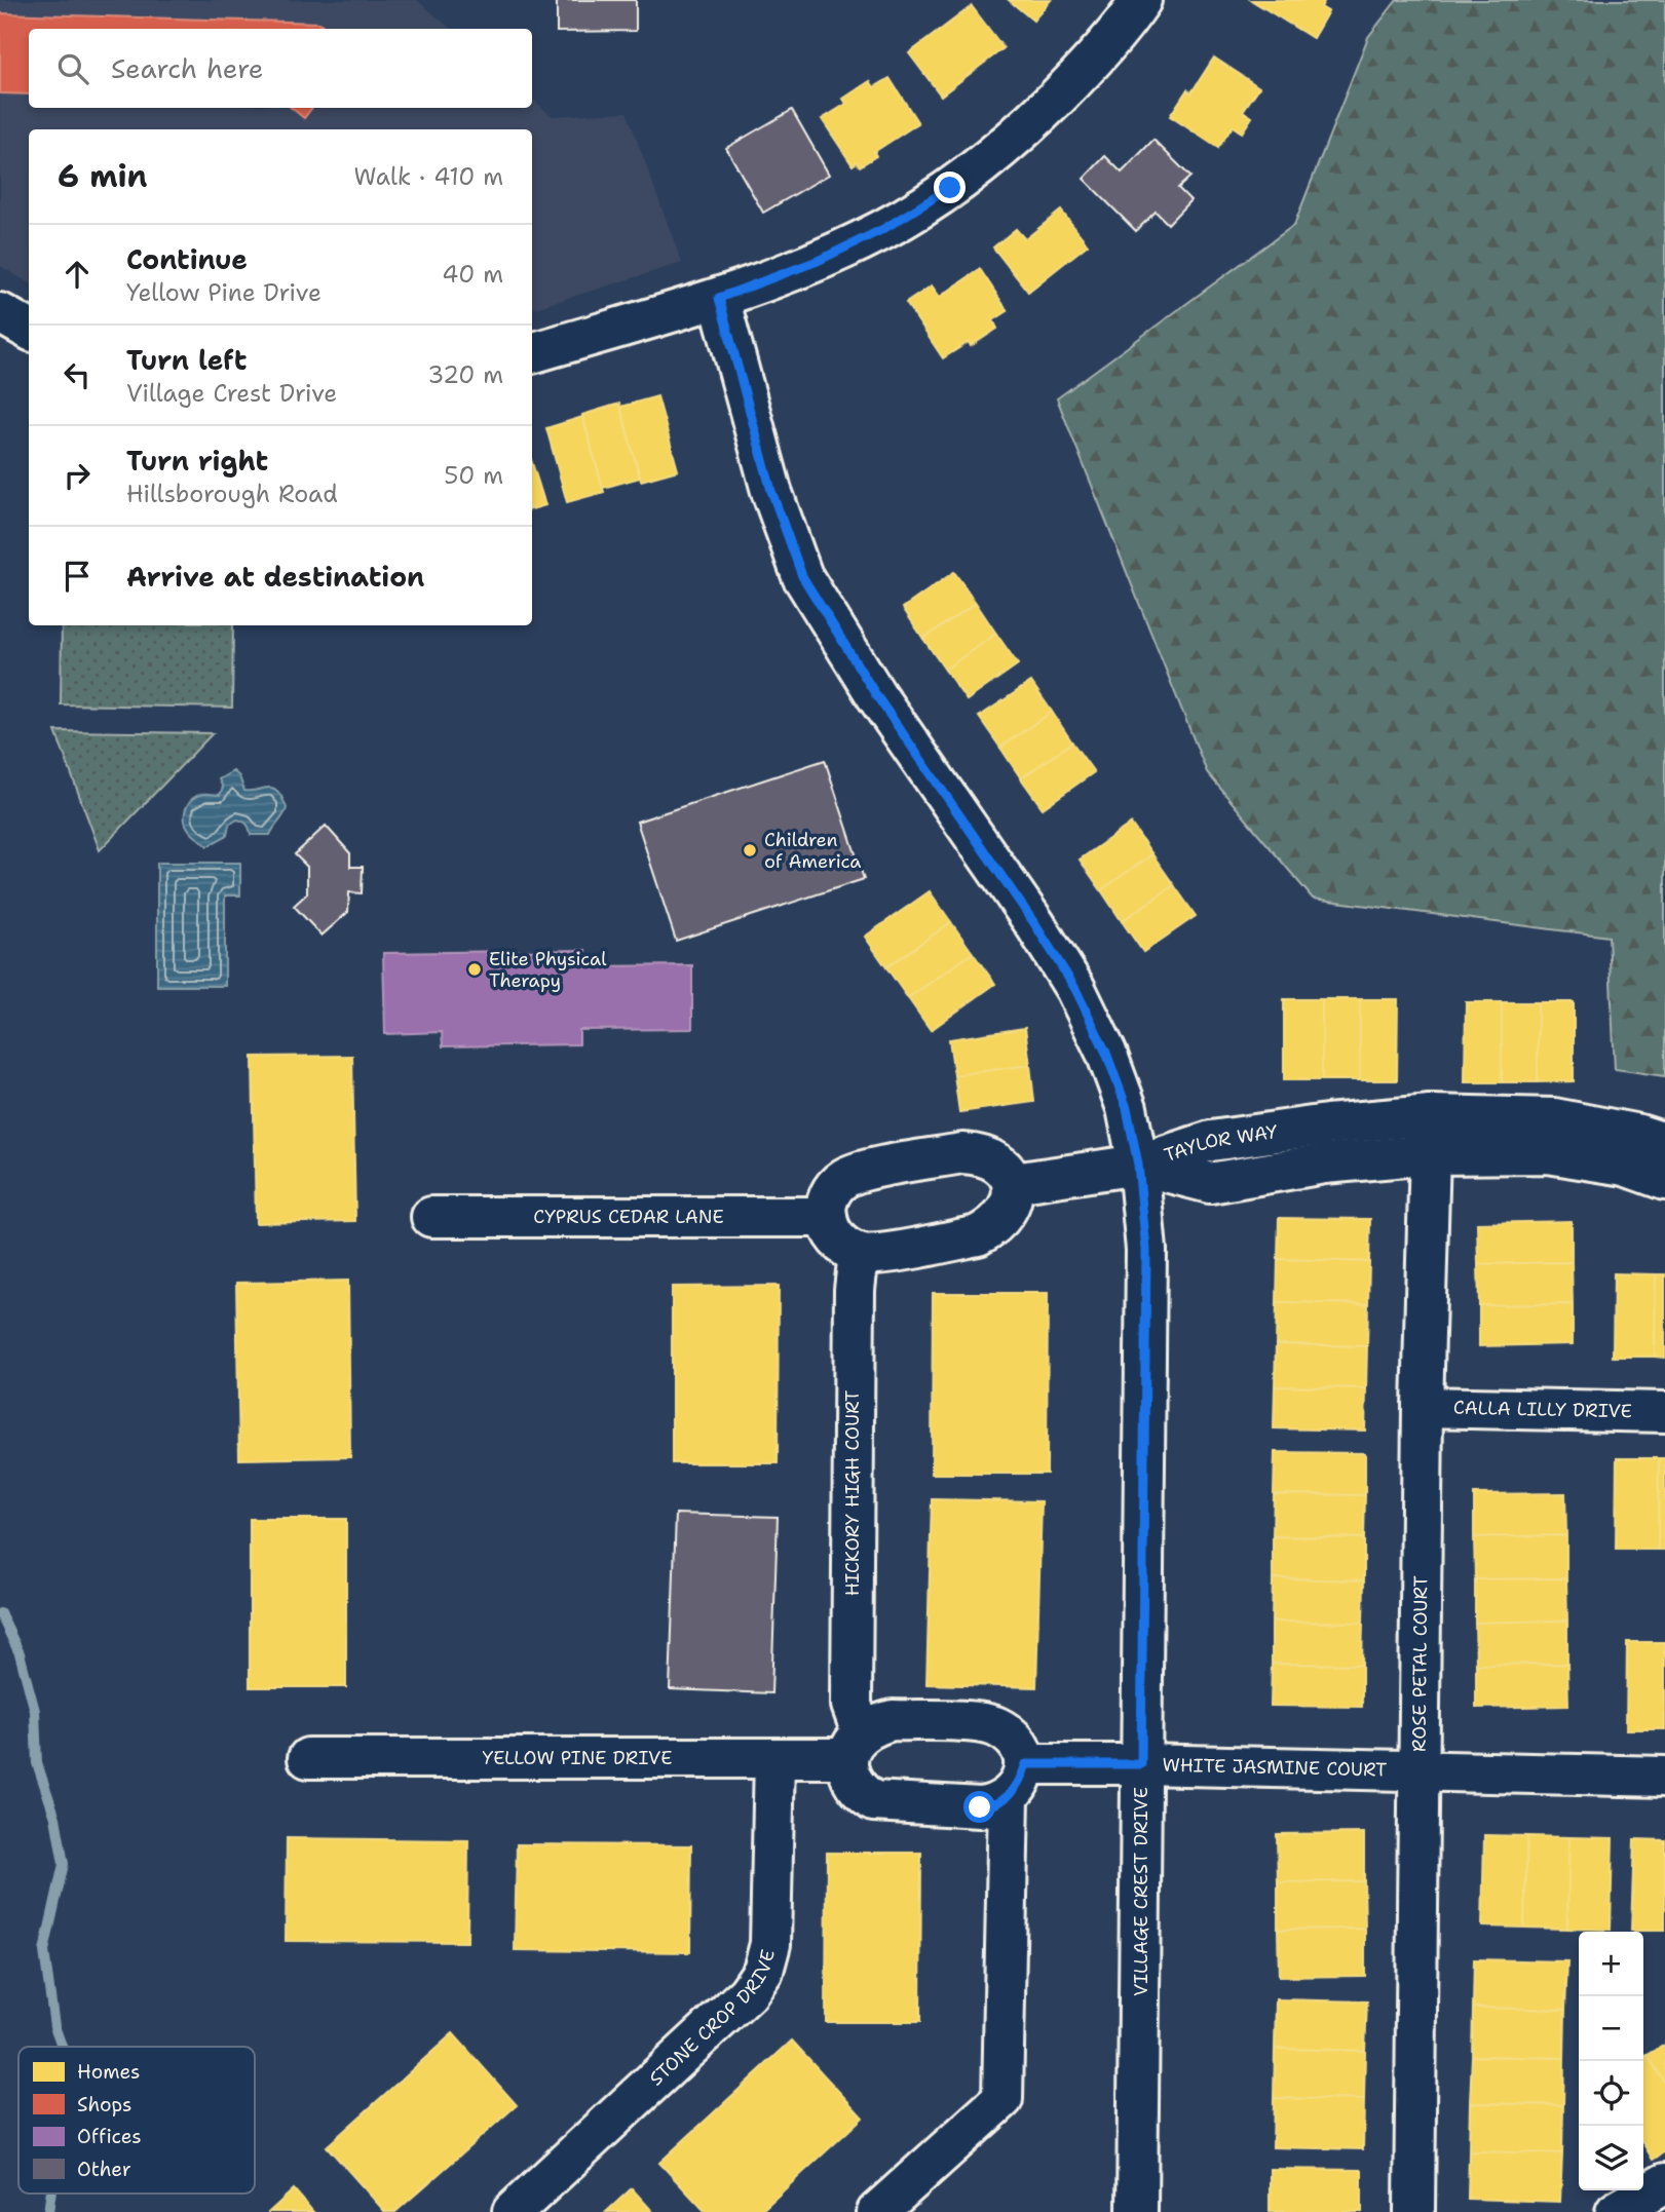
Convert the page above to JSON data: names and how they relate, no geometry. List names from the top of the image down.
{
  "streets": {
    "street": [
      "TAYLOR WAY",
      "CYPRUS CEDAR LANE",
      "CALLA LILLY DRIVE",
      "HICKORY HIGH COURT",
      "ROSE PETAL COURT",
      "YELLOW PINE DRIVE",
      "WHITE JASMINE COURT",
      "VILLAGE CREST DRIVE",
      "STONE CROP DRIVE"
    ]
  },
  "crossings": [
    ["TAYLOR WAY", "ROSE PETAL COURT"],
    ["TAYLOR WAY", "VILLAGE CREST DRIVE"],
    ["CALLA LILLY DRIVE", "ROSE PETAL COURT"],
    ["HICKORY HIGH COURT", "YELLOW PINE DRIVE"],
    ["ROSE PETAL COURT", "WHITE JASMINE COURT"],
    ["YELLOW PINE DRIVE", "STONE CROP DRIVE"],
    ["WHITE JASMINE COURT", "VILLAGE CREST DRIVE"]
  ],
  "places": ["Children of America", "Elite Physical Therapy"],
  "legend": [
    "Homes",
    "Shops",
    "Offices",
    "Other"
  ],
  "page": {
    "search": "Search here",
    "heading": ["6 min", "Walk · 410 m"],
    "list": [
      ["Continue", "Yellow Pine Drive", "40 m"],
      ["Turn left", "Village Crest Drive", "320 m"],
      ["Turn right", "Hillsborough Road", "50 m"],
      "Arrive at destination"
    ],
    "map_buttons": ["+", "−"]
  }
}
